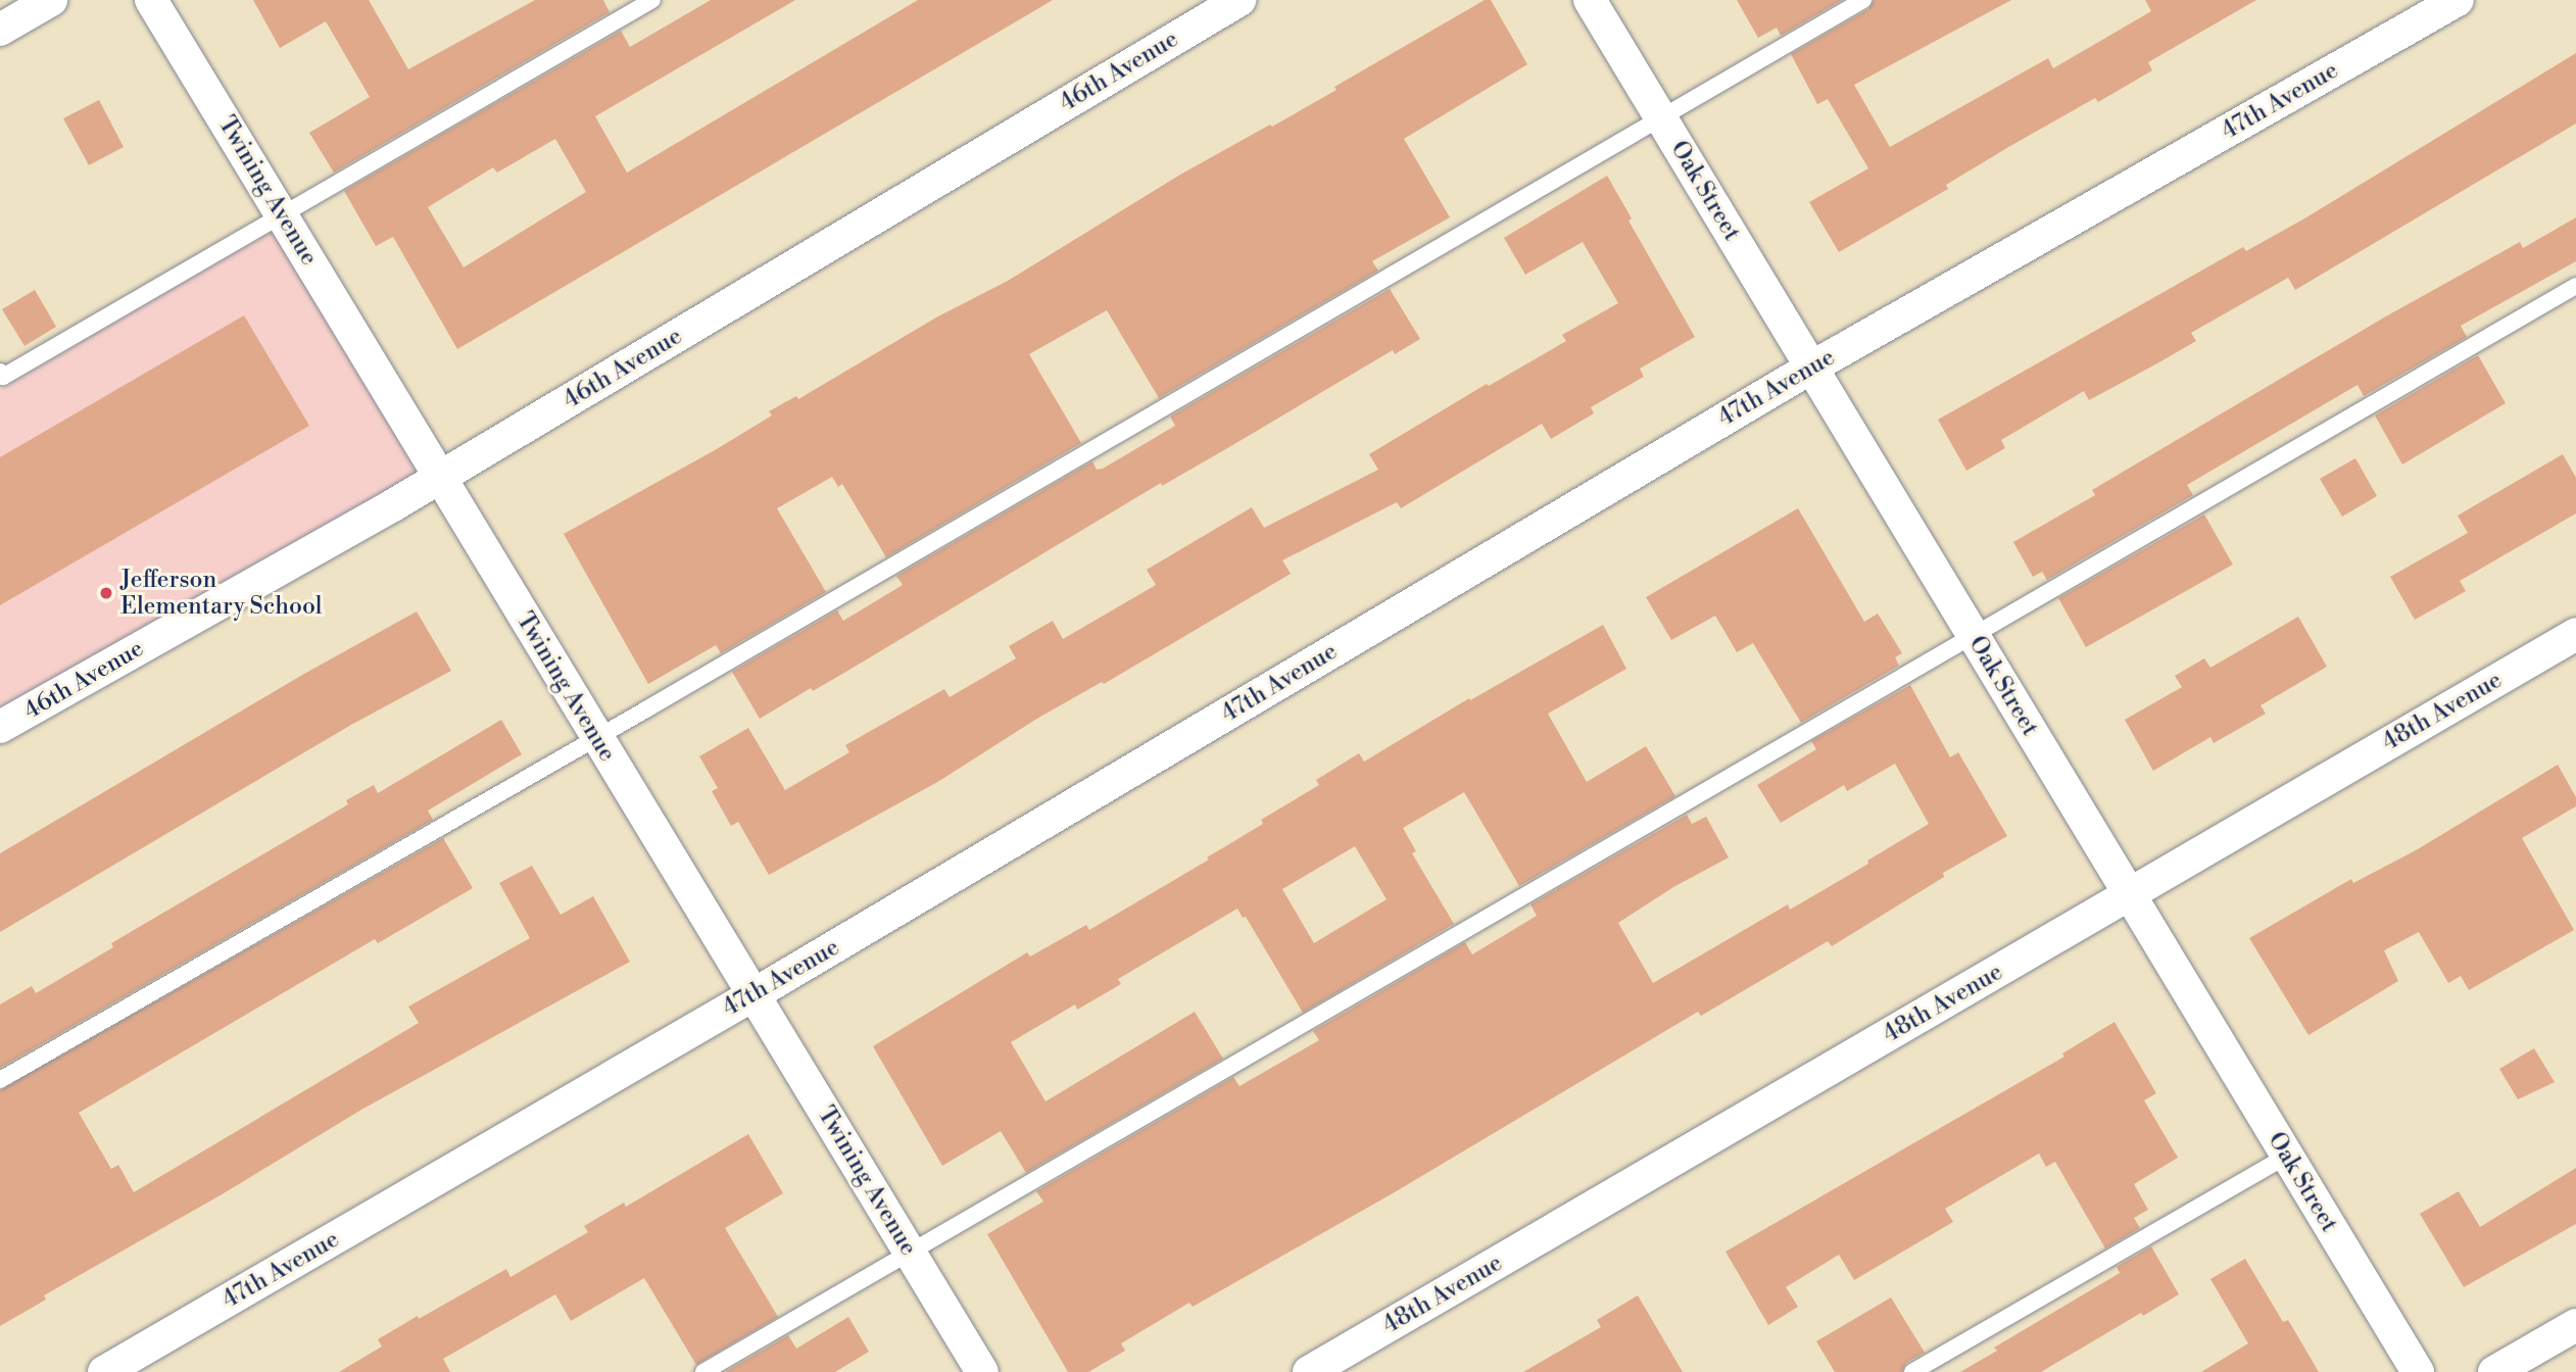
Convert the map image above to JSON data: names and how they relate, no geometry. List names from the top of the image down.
{
  "streets": {
    "street": [
      "46th Avenue",
      "47th Avenue",
      "Twining Avenue",
      "Oak Street",
      "48th Avenue"
    ]
  },
  "crossings": [
    ["46th Avenue", "Twining Avenue"],
    ["47th Avenue", "Twining Avenue"],
    ["47th Avenue", "Oak Street"],
    ["Oak Street", "48th Avenue"]
  ],
  "places": ["Jefferson Elementary School"]
}
